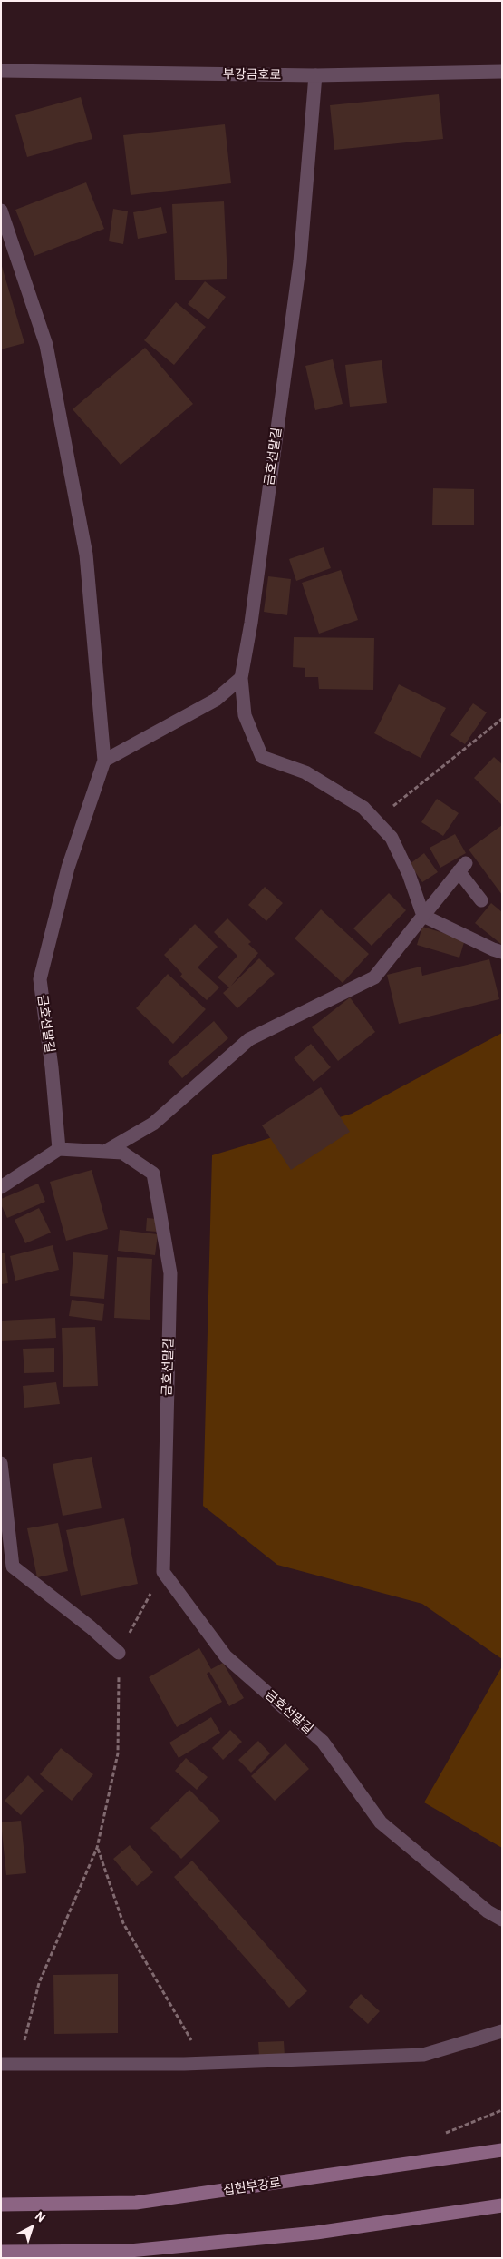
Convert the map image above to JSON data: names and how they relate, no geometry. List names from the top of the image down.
{
  "streets": {
    "main road": ["집현부강로"],
    "street": ["부강금호로", "금호선말길"]
  },
  "crossings": [
    ["부강금호로", "금호선말길"]
  ],
  "north": "top right"
}
